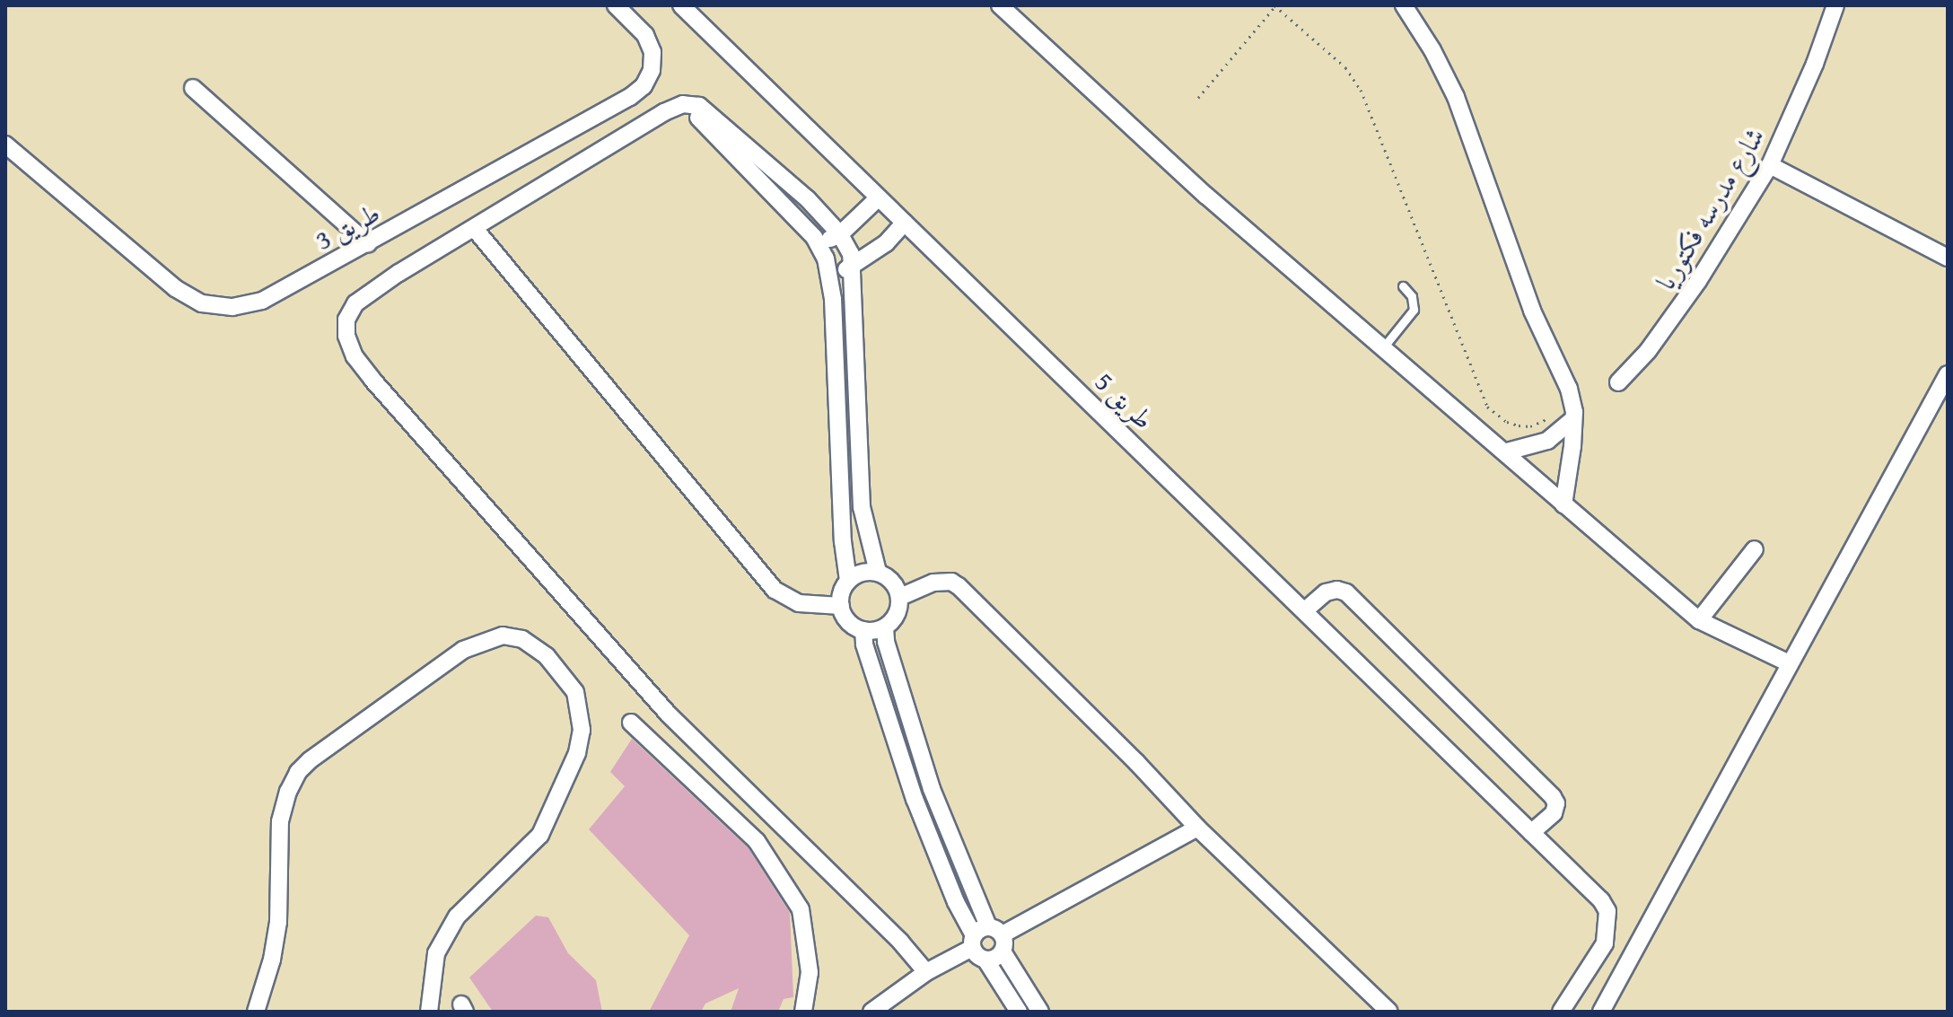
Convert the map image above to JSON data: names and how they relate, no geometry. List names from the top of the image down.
{
  "streets": {
    "street": ["شارع مدرسه فكتوريا", "طريق 3", "طريق 5"]
  }
}
